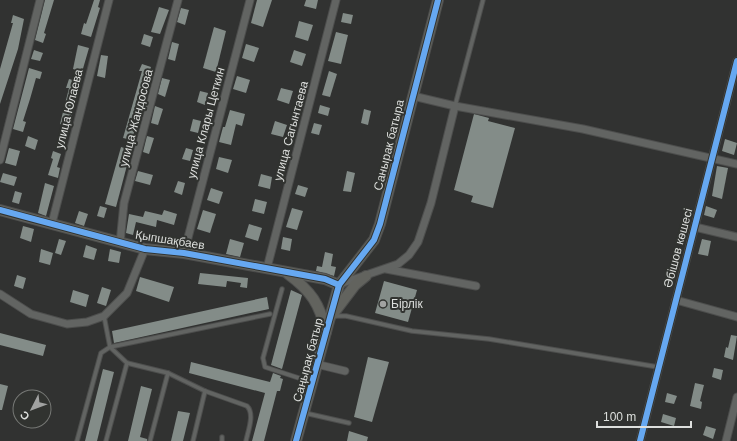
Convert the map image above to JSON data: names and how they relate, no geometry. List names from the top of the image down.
{
  "streets": {
    "street": [
      "улица Юлаева",
      "улица Жандосова",
      "улица Клары Цеткин",
      "улица Сагынтаева",
      "Санырак батыра",
      "Қыпшақбаев",
      "Әбішов көшесі",
      "Саңырақ батыр"
    ]
  },
  "crossings": [
    ["улица Юлаева", "Қыпшақбаев"],
    ["улица Жандосова", "Қыпшақбаев"],
    ["улица Клары Цеткин", "Қыпшақбаев"],
    ["улица Сагынтаева", "Қыпшақбаев"],
    ["Санырак батыра", "Қыпшақбаев"],
    ["Санырак батыра", "Саңырақ батыр"],
    ["Қыпшақбаев", "Саңырақ батыр"]
  ],
  "places": ["Бірлік"],
  "scale_bar": "100 m",
  "north": "bottom left"
}
